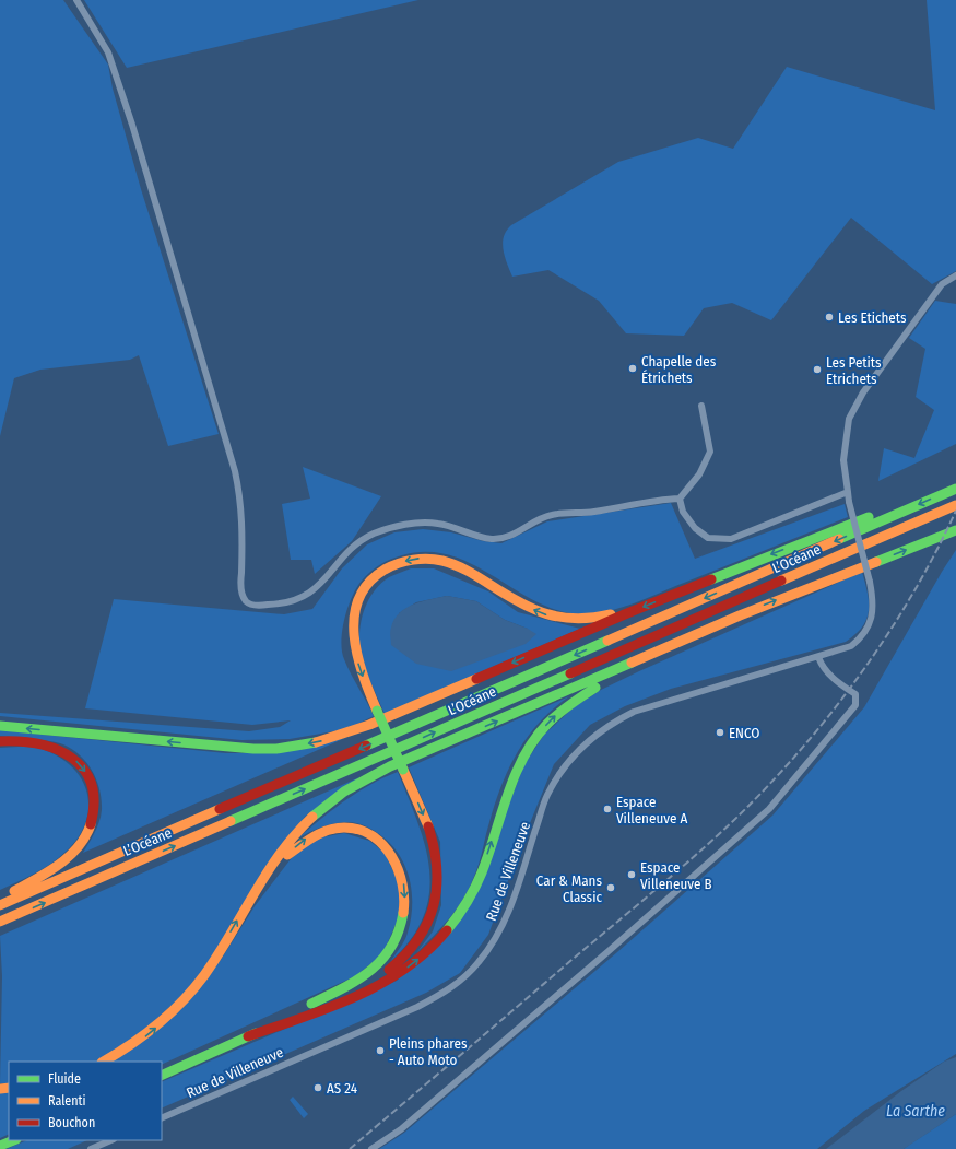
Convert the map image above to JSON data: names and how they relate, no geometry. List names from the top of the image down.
{
  "streets": {
    "highway": ["L’Océane"],
    "street": ["Rue de Villeneuve"]
  },
  "water": ["La Sarthe"],
  "places": [
    "Les Etichets",
    "Chapelle des Étrichets",
    "Les Petits Etrichets",
    "ENCO",
    "Espace Villeneuve A",
    "Espace Villeneuve B",
    "Car & Mans Classic",
    "Pleins phares - Auto Moto",
    "AS 24"
  ],
  "legend": ["Fluide", "Ralenti", "Bouchon"]
}
